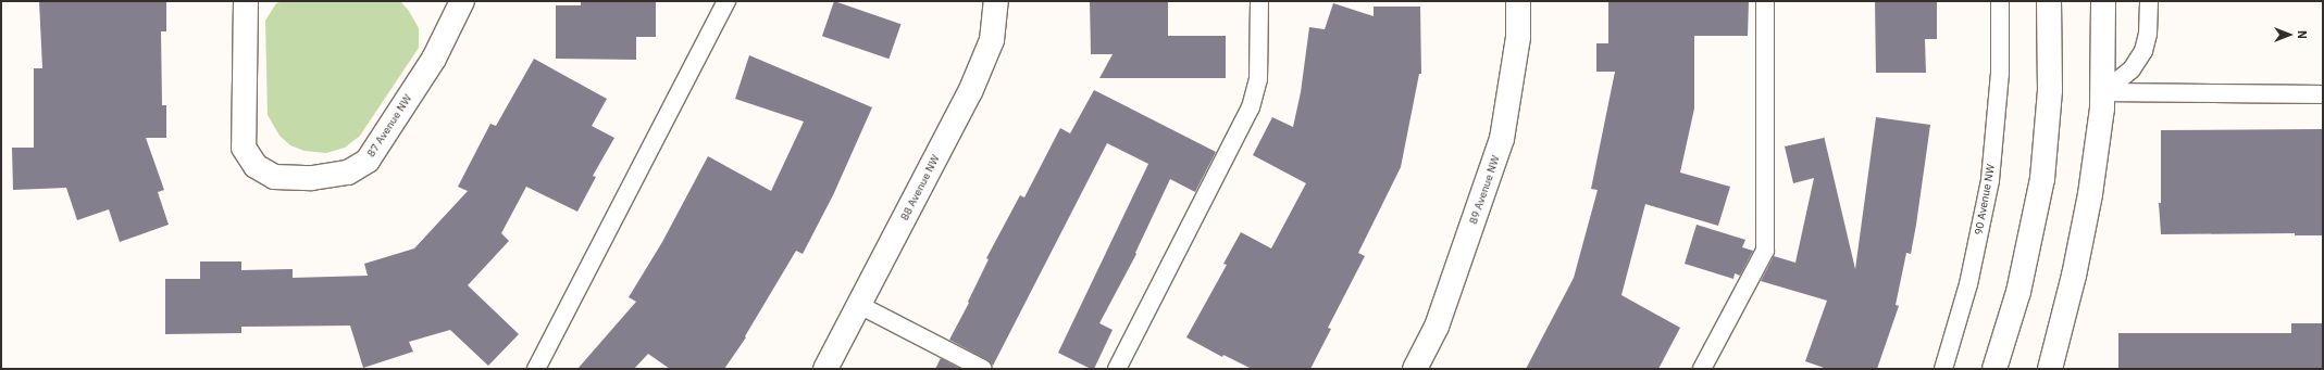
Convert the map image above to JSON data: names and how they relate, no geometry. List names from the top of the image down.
{
  "streets": {
    "street": ["87 Avenue NW", "88 Avenue NW", "89 Avenue NW"],
    "lane": ["90 Avenue NW"]
  },
  "north": "right"
}
